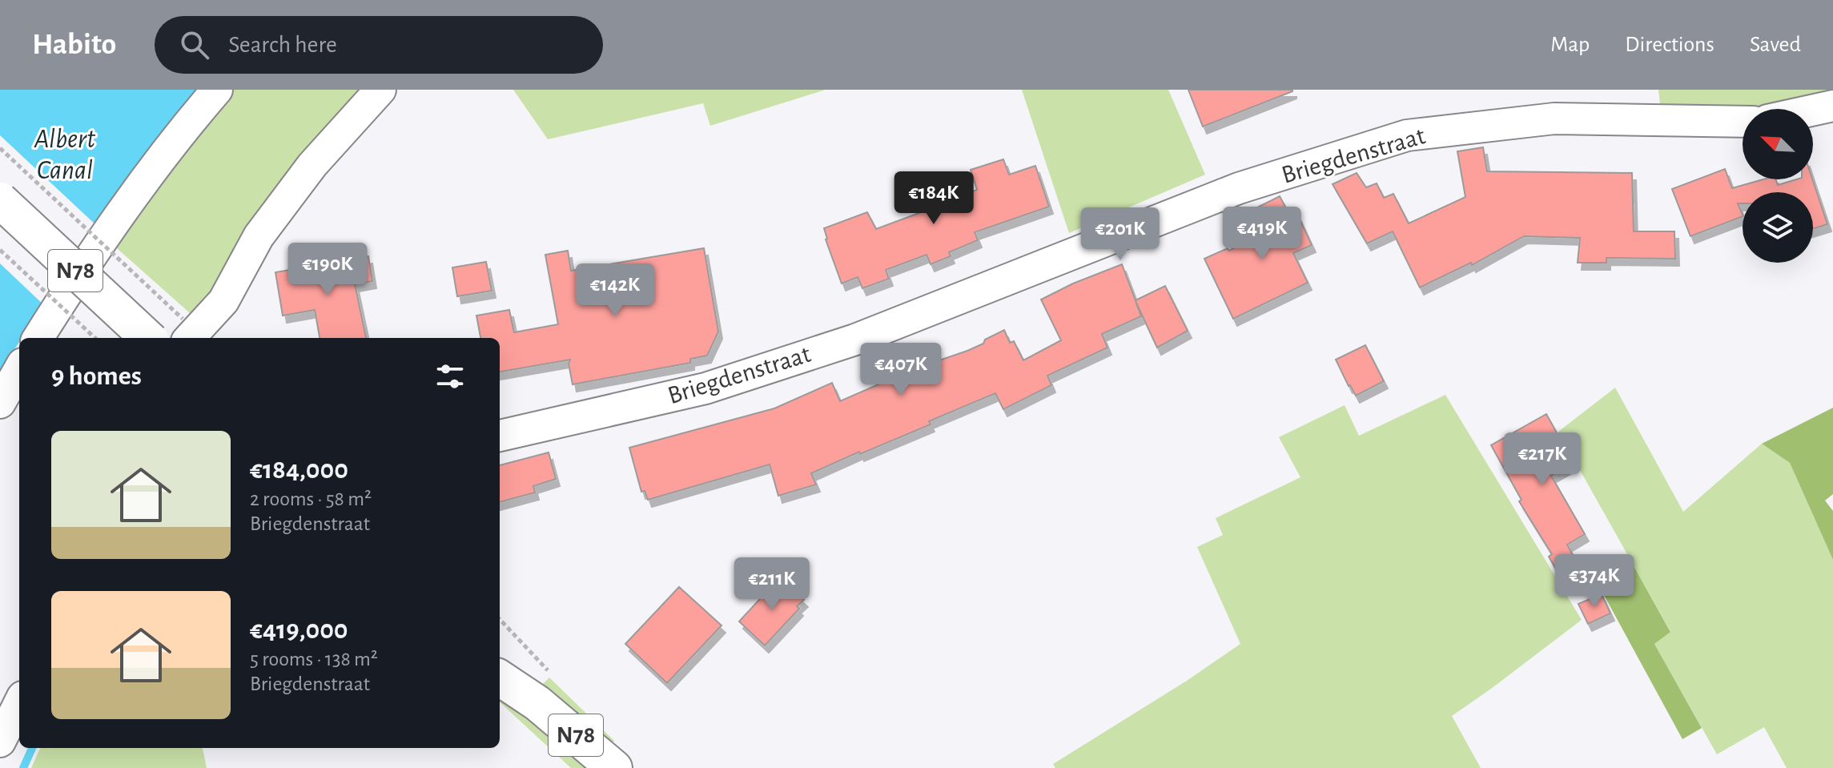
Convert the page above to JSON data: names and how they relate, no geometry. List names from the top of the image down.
{
  "streets": {
    "main road": ["N78"],
    "street": ["Briegdenstraat"]
  },
  "water": ["Albert Canal"],
  "north": "top left",
  "page": {
    "header": "Habito",
    "search": "Search here",
    "nav": ["Map", "Directions", "Saved"],
    "price": [
      "€184K",
      "€419K",
      "€201K",
      "€190K",
      "€142K",
      "€407K",
      "€217K",
      "€374K",
      "€211K"
    ],
    "heading": "9 homes",
    "list": [
      {
        "name": "€184,000",
        "note": "2 rooms · 58 m² · Briegdenstraat"
      },
      {
        "name": "€419,000",
        "note": "5 rooms · 138 m² · Briegdenstraat"
      }
    ]
  }
}
